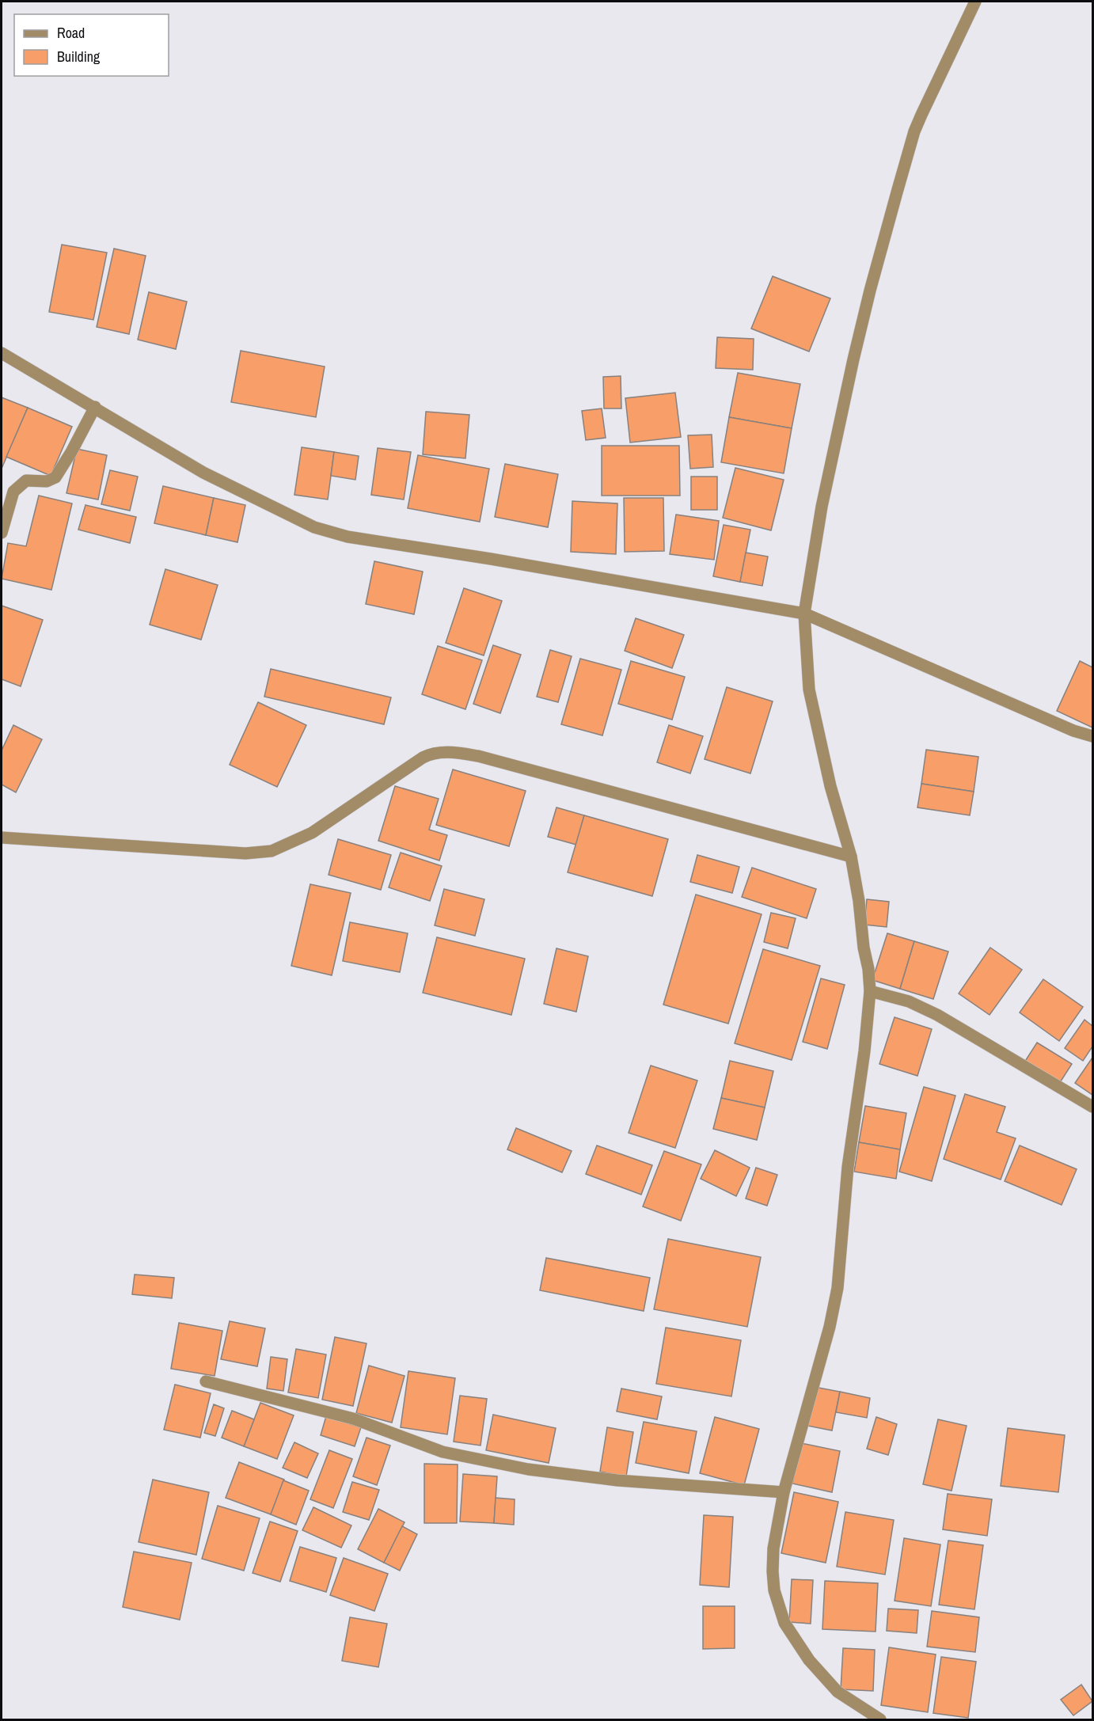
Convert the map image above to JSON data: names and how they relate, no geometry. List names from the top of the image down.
{
  "legend": ["Road", "Building"]
}
